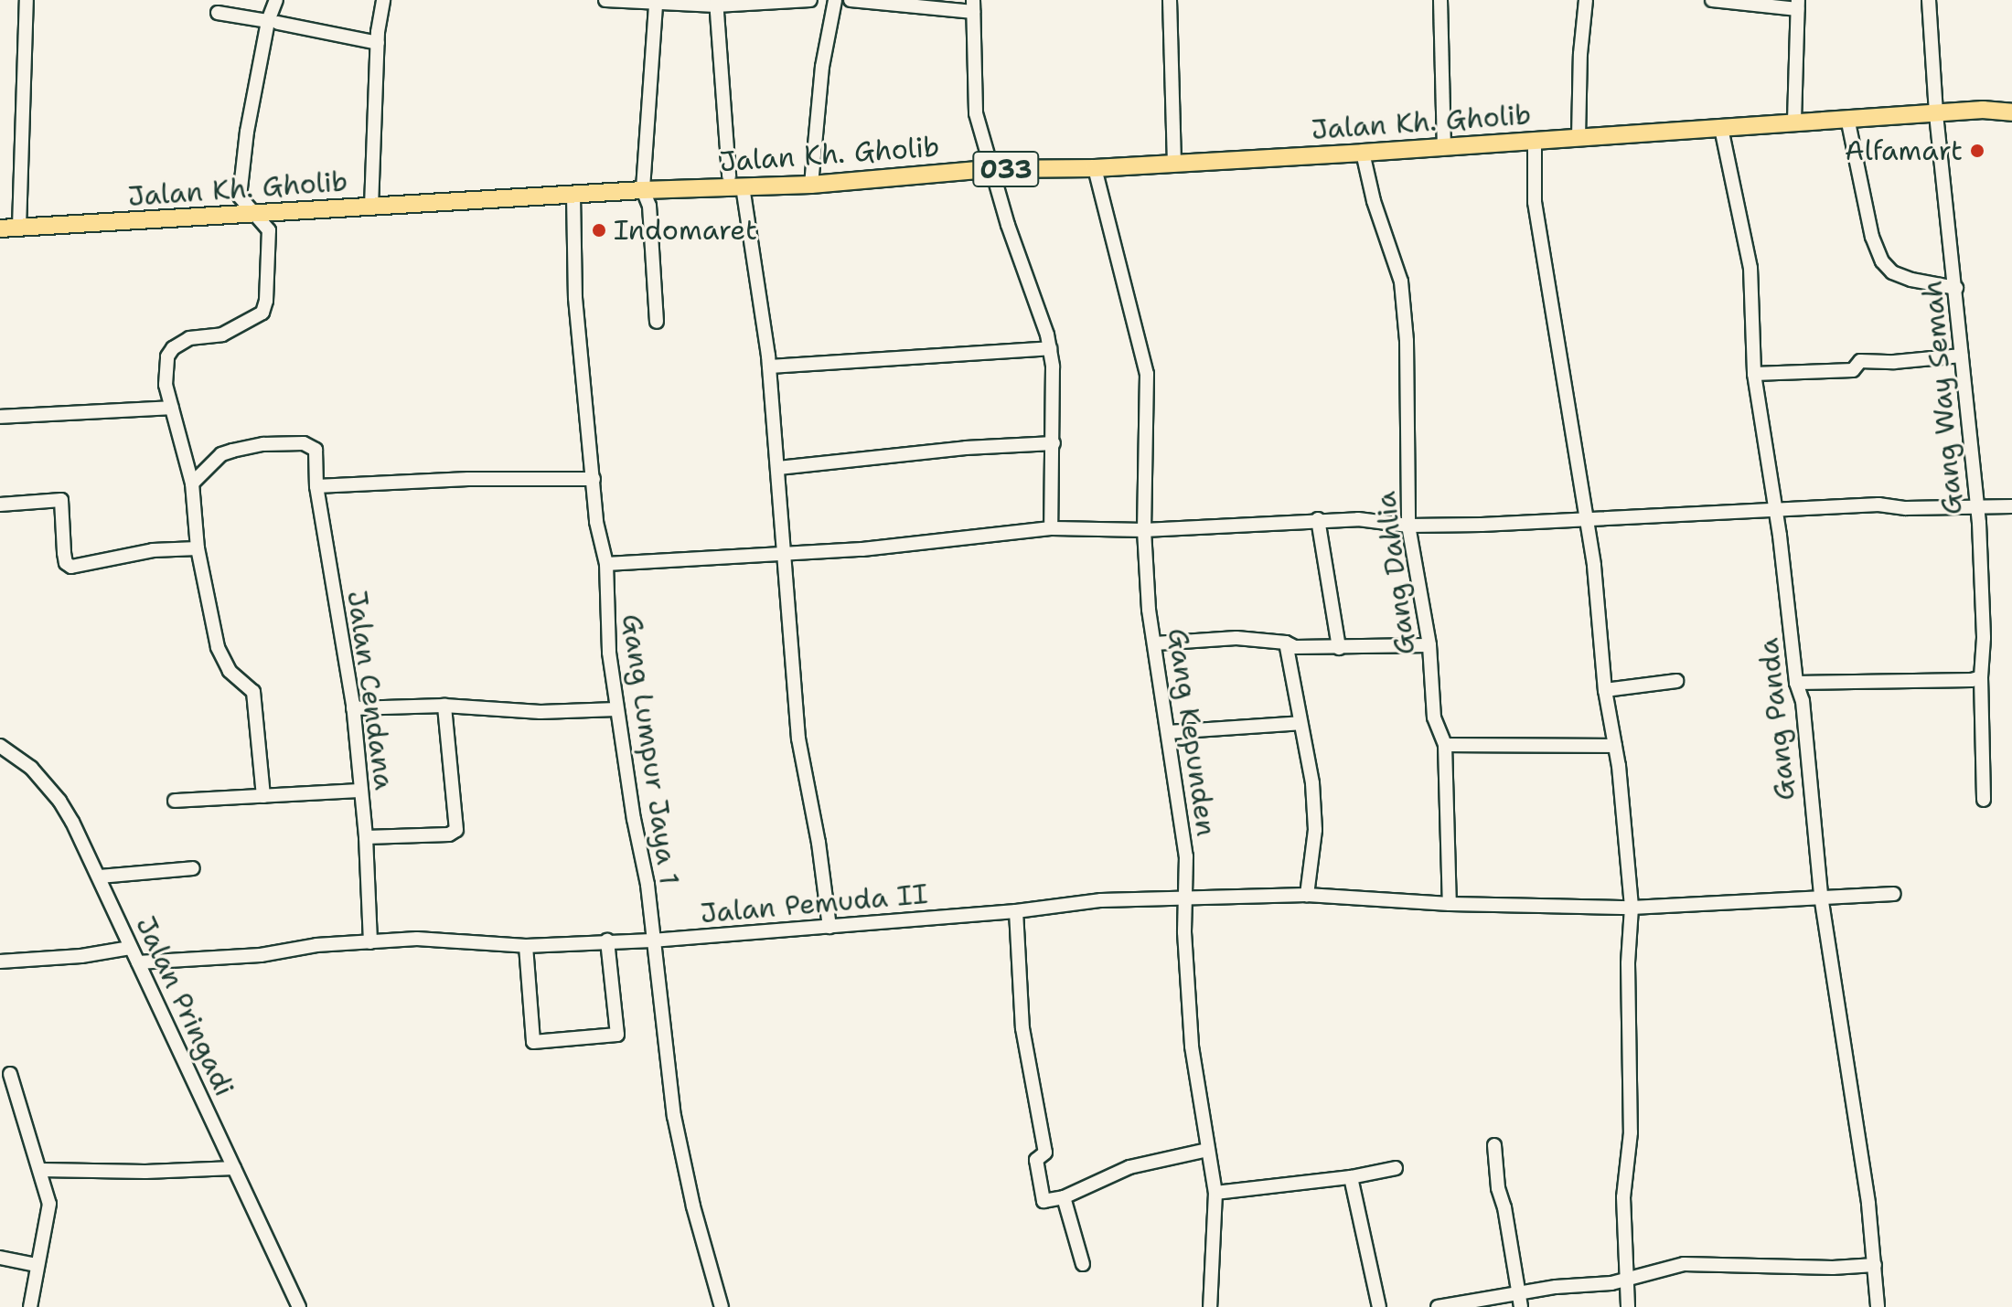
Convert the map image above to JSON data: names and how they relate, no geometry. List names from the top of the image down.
{
  "streets": {
    "main road": ["Jalan Kh. Gholib", "033"],
    "street": [
      "Gang Way Semah",
      "Gang Dahlia",
      "Jalan Cendana",
      "Gang Panda",
      "Gang Kepunden",
      "Gang Lumpur Jaya 1",
      "Jalan Pemuda II",
      "Jalan Pringadi"
    ]
  },
  "crossings": [
    ["Jalan Kh. Gholib", "Gang Way Semah"],
    ["Jalan Kh. Gholib", "Gang Dahlia"],
    ["Jalan Kh. Gholib", "Gang Panda"],
    ["Jalan Kh. Gholib", "Gang Kepunden"],
    ["Jalan Kh. Gholib", "Gang Lumpur Jaya 1"],
    ["Gang Dahlia", "Jalan Pemuda II"],
    ["Jalan Cendana", "Jalan Pemuda II"],
    ["Gang Panda", "Jalan Pemuda II"],
    ["Gang Kepunden", "Jalan Pemuda II"],
    ["Gang Lumpur Jaya 1", "Jalan Pemuda II"],
    ["Jalan Pemuda II", "Jalan Pringadi"]
  ],
  "places": ["Alfamart", "Indomaret"]
}
